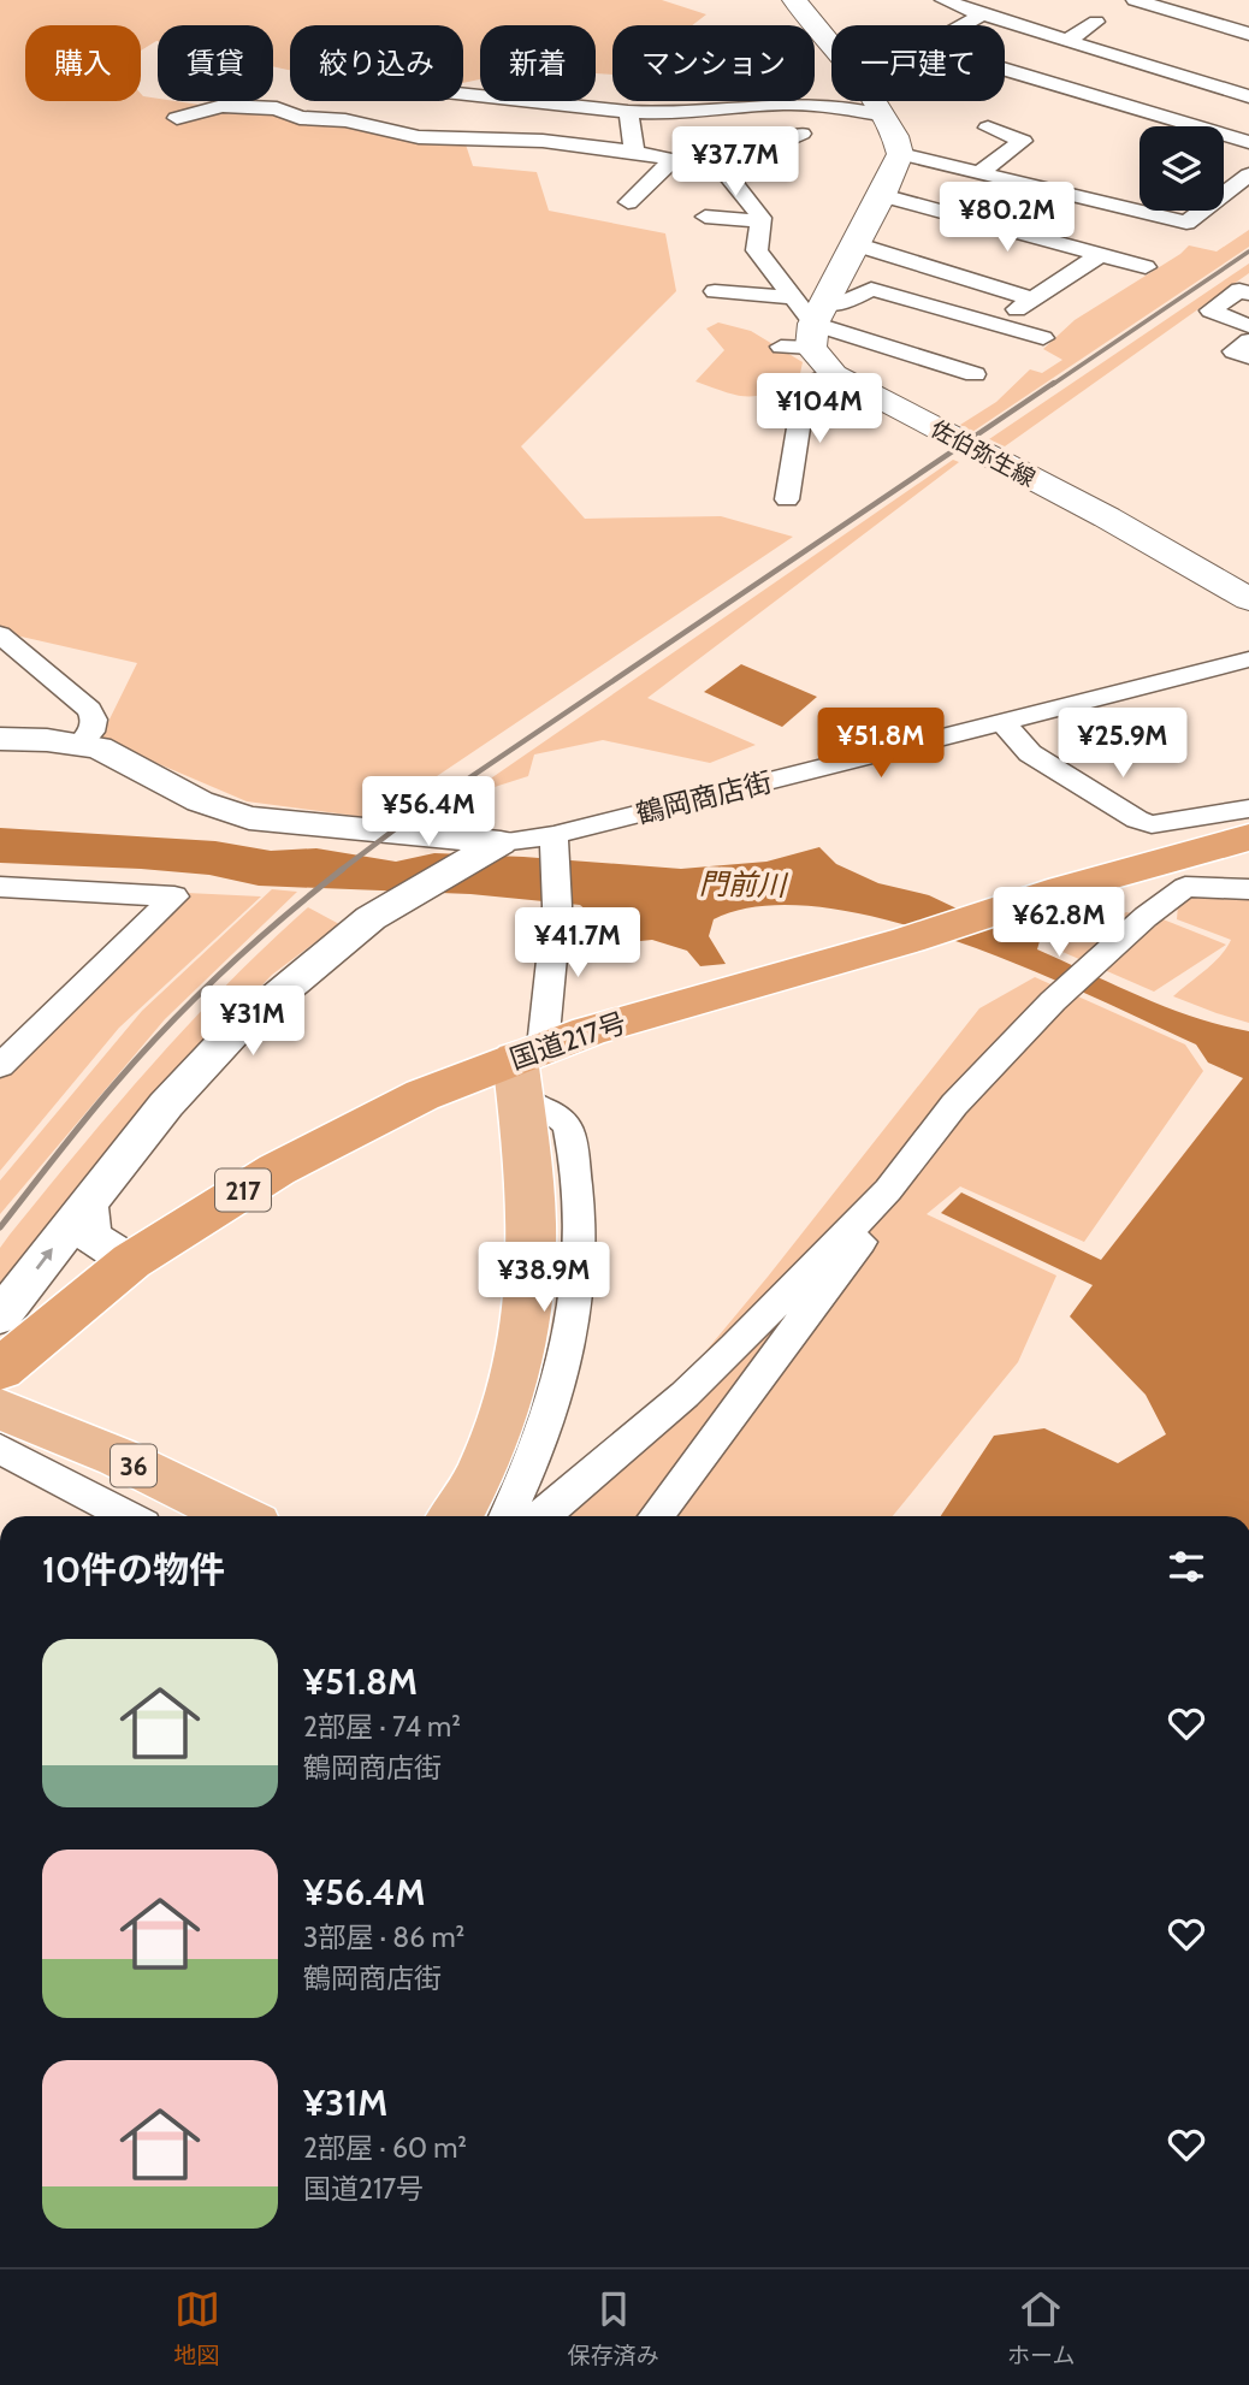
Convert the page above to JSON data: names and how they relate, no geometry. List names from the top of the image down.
{
  "streets": {
    "highway": ["国道217号", "217"],
    "main road": ["佐伯弥生線", "36"],
    "street": ["鶴岡商店街"]
  },
  "crossings": [
    ["国道217号", "36"]
  ],
  "water": ["門前川"],
  "page": {
    "chip": [
      "購入",
      "賃貸",
      "絞り込み",
      "新着",
      "マンション",
      "一戸建て"
    ],
    "price": [
      "¥37.7M",
      "¥80.2M",
      "¥104M",
      "¥51.8M",
      "¥25.9M",
      "¥56.4M",
      "¥62.8M",
      "¥41.7M",
      "¥31M",
      "¥38.9M"
    ],
    "heading": "10件の物件",
    "list": [
      {
        "name": "¥51.8M",
        "note": "2部屋 · 74 m² · 鶴岡商店街"
      },
      {
        "name": "¥56.4M",
        "note": "3部屋 · 86 m² · 鶴岡商店街"
      },
      {
        "name": "¥31M",
        "note": "2部屋 · 60 m² · 国道217号"
      }
    ],
    "tabs": ["地図", "保存済み", "ホーム"]
  }
}
